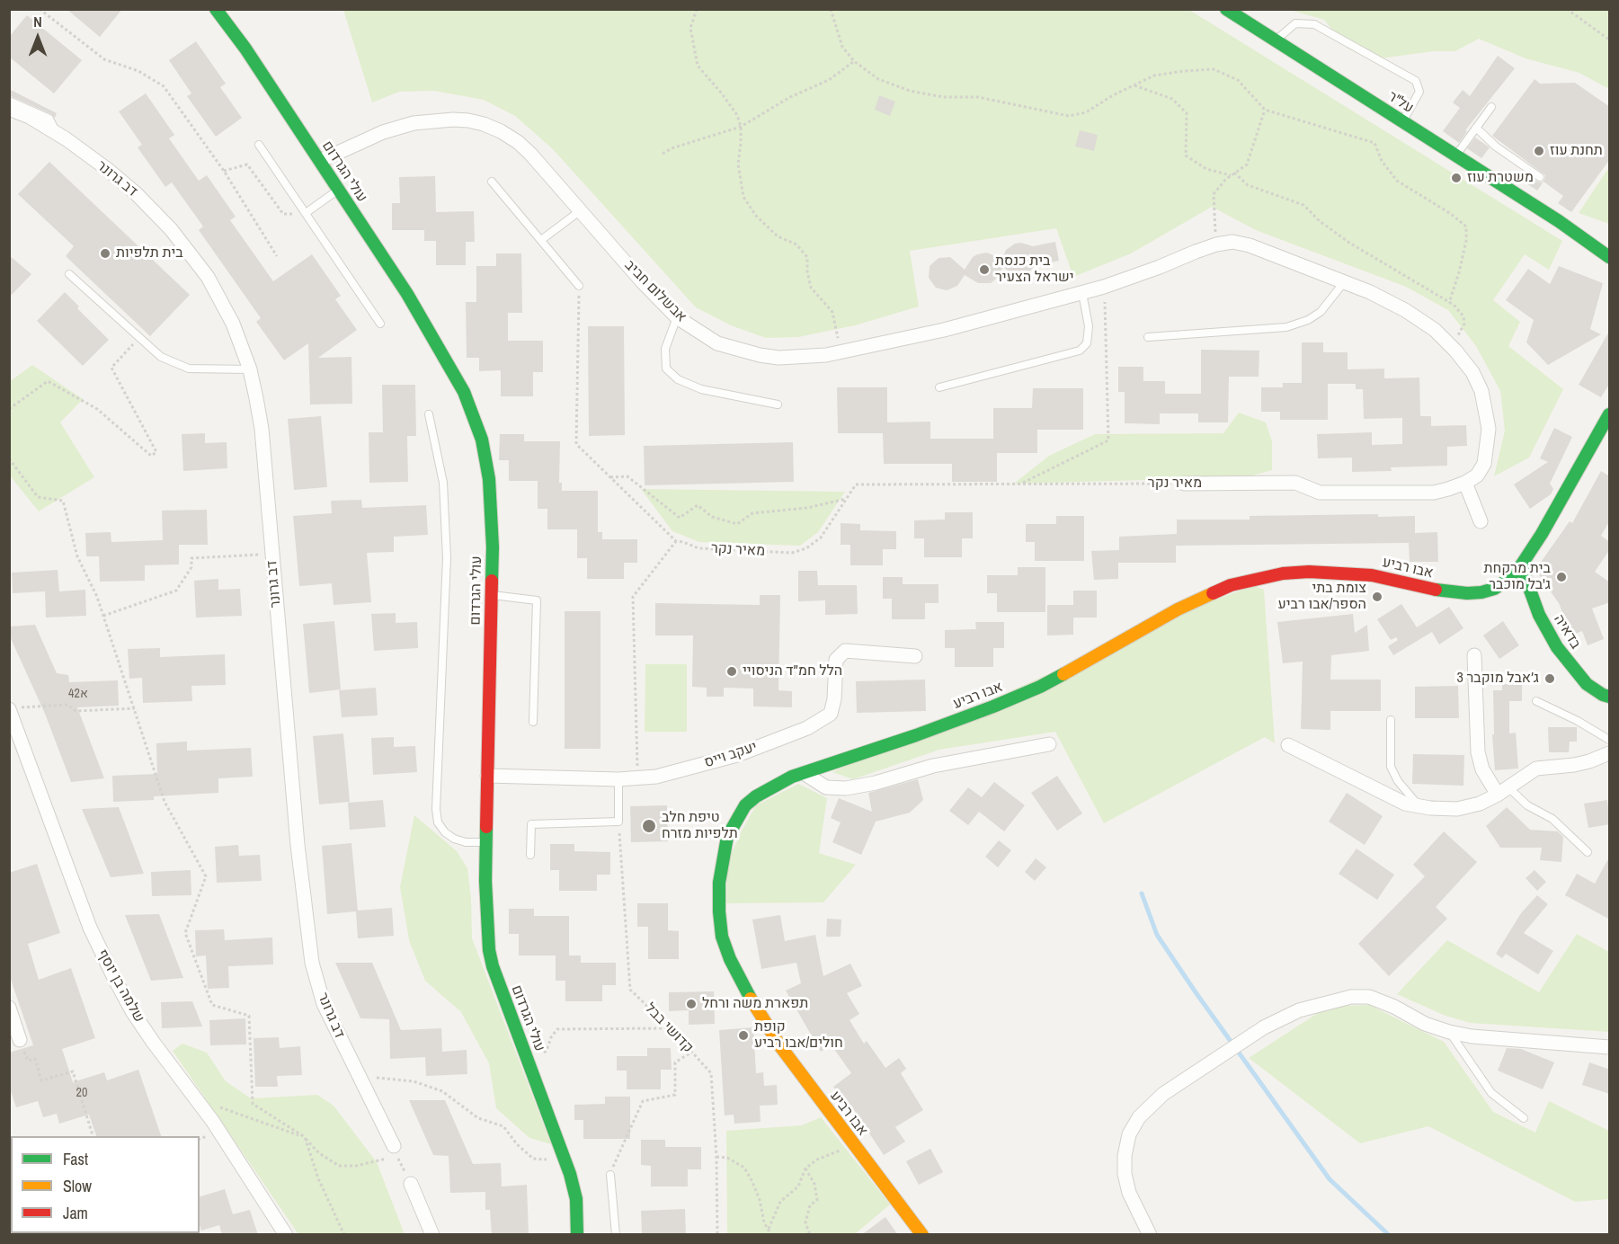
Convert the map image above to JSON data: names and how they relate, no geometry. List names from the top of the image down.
{
  "streets": {
    "street": [
      "על\"ר",
      "עולי הגרדום",
      "דב גרונר",
      "אבשלום חביב",
      "מאיר נקר",
      "אבו רביע",
      "בדאיה",
      "יעקב וייס",
      "שלמה בן יוסף"
    ],
    "path": ["קדושי בבל"]
  },
  "crossings": [
    ["עולי הגרדום", "אבשלום חביב"],
    ["עולי הגרדום", "יעקב וייס"],
    ["אבשלום חביב", "מאיר נקר"],
    ["אבו רביע", "בדאיה"]
  ],
  "places": [
    "תחנת עוז",
    "משטרת עוז",
    "בית תלפיות",
    "בית כנסת ישראל הצעיר",
    "בית מרקחת ג'בל מוכבר",
    "צומת בתי הספר/אבו רביע",
    "הלל חמ״ד הניסויי",
    "ג׳אבל מוקבר 3",
    "טיפת חלב תלפיות מזרח",
    "תפארת משה ורחל",
    "קופת חולים/אבו רביע"
  ],
  "house_numbers": ["42א", "20"],
  "legend": ["Fast", "Slow", "Jam"],
  "north": "top"
}
